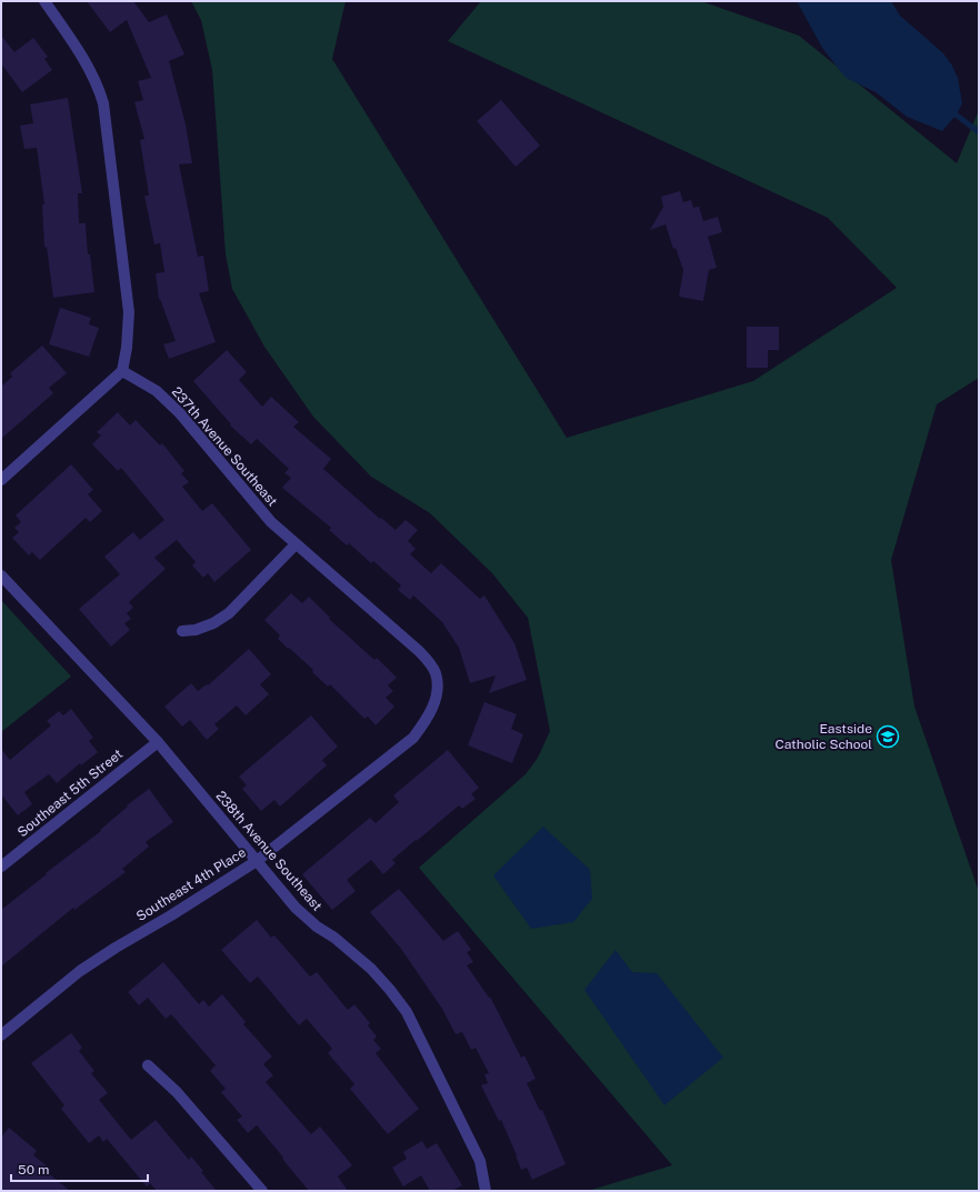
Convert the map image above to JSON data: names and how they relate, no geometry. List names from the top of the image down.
{
  "streets": {
    "street": [
      "237th Avenue Southeast",
      "Southeast 5th Street",
      "238th Avenue Southeast",
      "Southeast 4th Place"
    ]
  },
  "crossings": [
    ["237th Avenue Southeast", "Southeast 4th Place"],
    ["Southeast 5th Street", "238th Avenue Southeast"],
    ["238th Avenue Southeast", "Southeast 4th Place"]
  ],
  "places": {
    "school or university": ["Eastside Catholic School"]
  },
  "scale_bar": "50 m"
}
